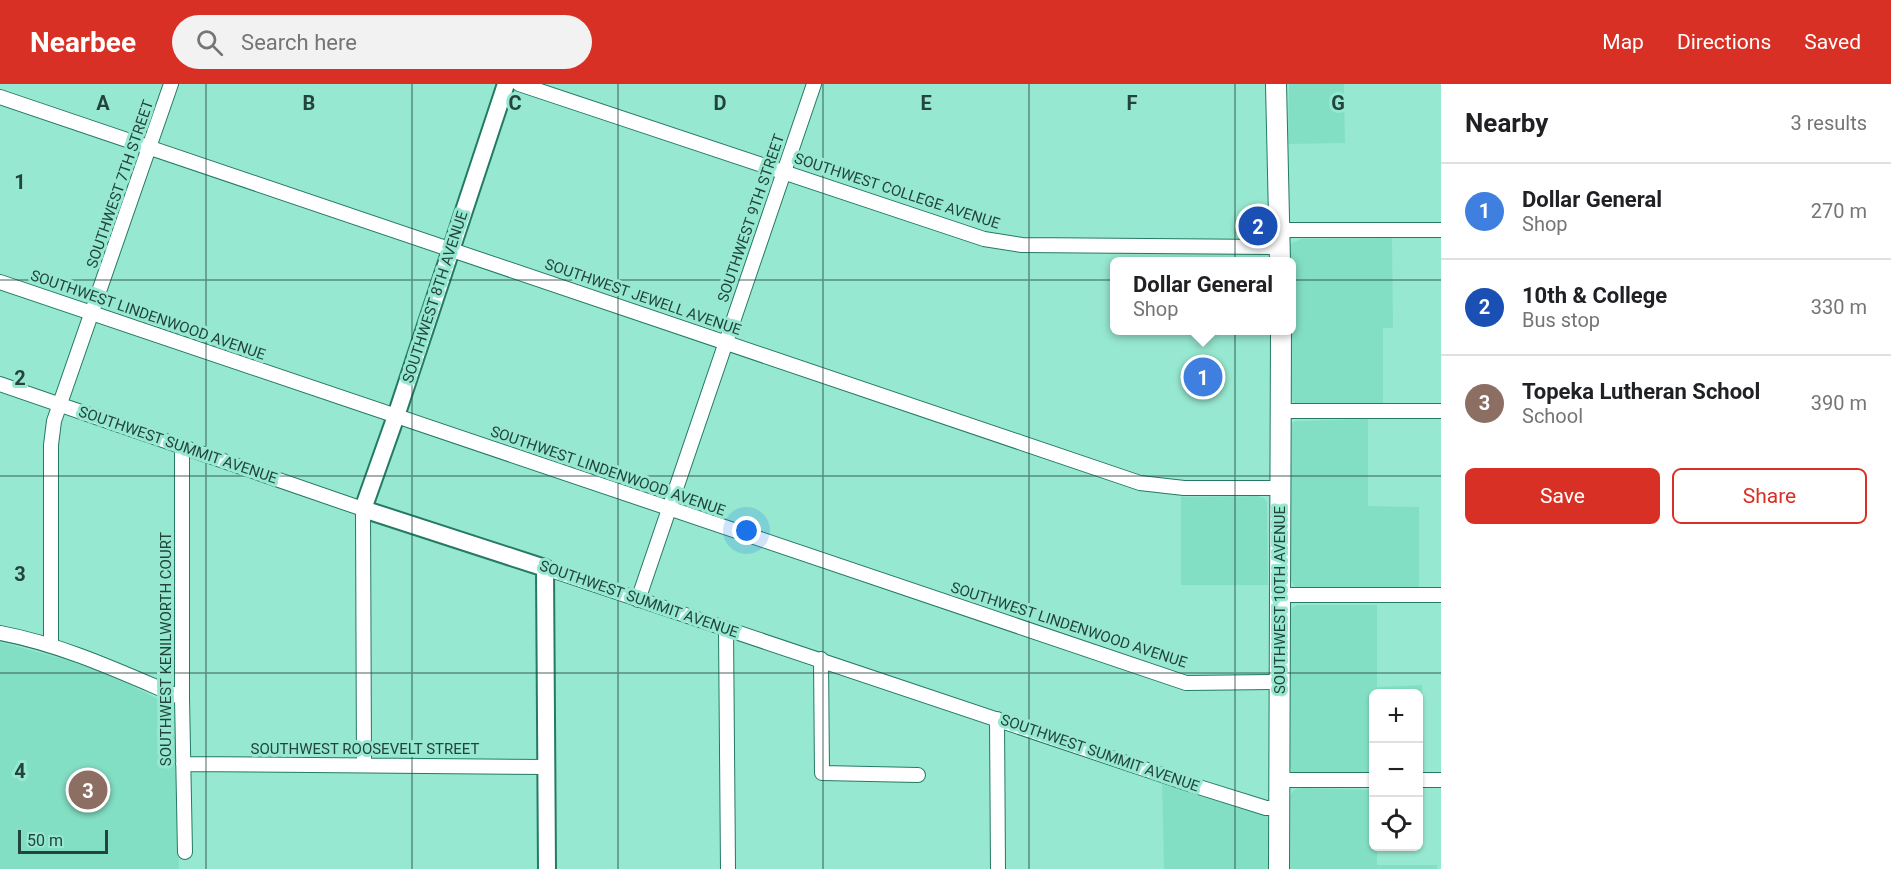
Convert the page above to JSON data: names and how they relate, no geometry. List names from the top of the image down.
{
  "streets": {
    "main road": ["SOUTHWEST 10TH AVENUE"],
    "street": [
      "SOUTHWEST 7TH STREET",
      "SOUTHWEST COLLEGE AVENUE",
      "SOUTHWEST 9TH STREET",
      "SOUTHWEST 8TH AVENUE",
      "SOUTHWEST JEWELL AVENUE",
      "SOUTHWEST LINDENWOOD AVENUE",
      "SOUTHWEST SUMMIT AVENUE",
      "SOUTHWEST KENILWORTH COURT",
      "SOUTHWEST ROOSEVELT STREET"
    ]
  },
  "crossings": [
    ["SOUTHWEST 7TH STREET", "SOUTHWEST JEWELL AVENUE"],
    ["SOUTHWEST 7TH STREET", "SOUTHWEST LINDENWOOD AVENUE"],
    ["SOUTHWEST 7TH STREET", "SOUTHWEST SUMMIT AVENUE"],
    ["SOUTHWEST COLLEGE AVENUE", "SOUTHWEST 9TH STREET"],
    ["SOUTHWEST 9TH STREET", "SOUTHWEST JEWELL AVENUE"],
    ["SOUTHWEST 9TH STREET", "SOUTHWEST LINDENWOOD AVENUE"],
    ["SOUTHWEST 9TH STREET", "SOUTHWEST SUMMIT AVENUE"],
    ["SOUTHWEST 8TH AVENUE", "SOUTHWEST JEWELL AVENUE"],
    ["SOUTHWEST 8TH AVENUE", "SOUTHWEST LINDENWOOD AVENUE"],
    ["SOUTHWEST 8TH AVENUE", "SOUTHWEST SUMMIT AVENUE"],
    ["SOUTHWEST JEWELL AVENUE", "SOUTHWEST 10TH AVENUE"],
    ["SOUTHWEST LINDENWOOD AVENUE", "SOUTHWEST 10TH AVENUE"],
    ["SOUTHWEST SUMMIT AVENUE", "SOUTHWEST 10TH AVENUE"],
    ["SOUTHWEST SUMMIT AVENUE", "SOUTHWEST KENILWORTH COURT"],
    ["SOUTHWEST KENILWORTH COURT", "SOUTHWEST ROOSEVELT STREET"]
  ],
  "scale_bar": "50 m",
  "page": {
    "header": "Nearbee",
    "search": "Search here",
    "nav": ["Map", "Directions", "Saved"],
    "heading": ["Nearby", "3 results"],
    "list": [
      {
        "mark": "1",
        "name": "Dollar General",
        "note": "Shop",
        "value": "270 m"
      },
      {
        "mark": "2",
        "name": "10th & College",
        "note": "Bus stop",
        "value": "330 m"
      },
      {
        "mark": "3",
        "name": "Topeka Lutheran School",
        "note": "School",
        "value": "390 m"
      }
    ],
    "pins": ["2", "1", "3"],
    "popup": ["Dollar General", "Shop"],
    "buttons": ["Save", "Share"],
    "map_buttons": ["+", "−"],
    "scale": "50 m"
  },
  "grid": {
    "columns": [
      "A",
      "B",
      "C",
      "D",
      "E",
      "F",
      "G"
    ],
    "rows": [
      "1",
      "2",
      "3",
      "4"
    ]
  }
}
